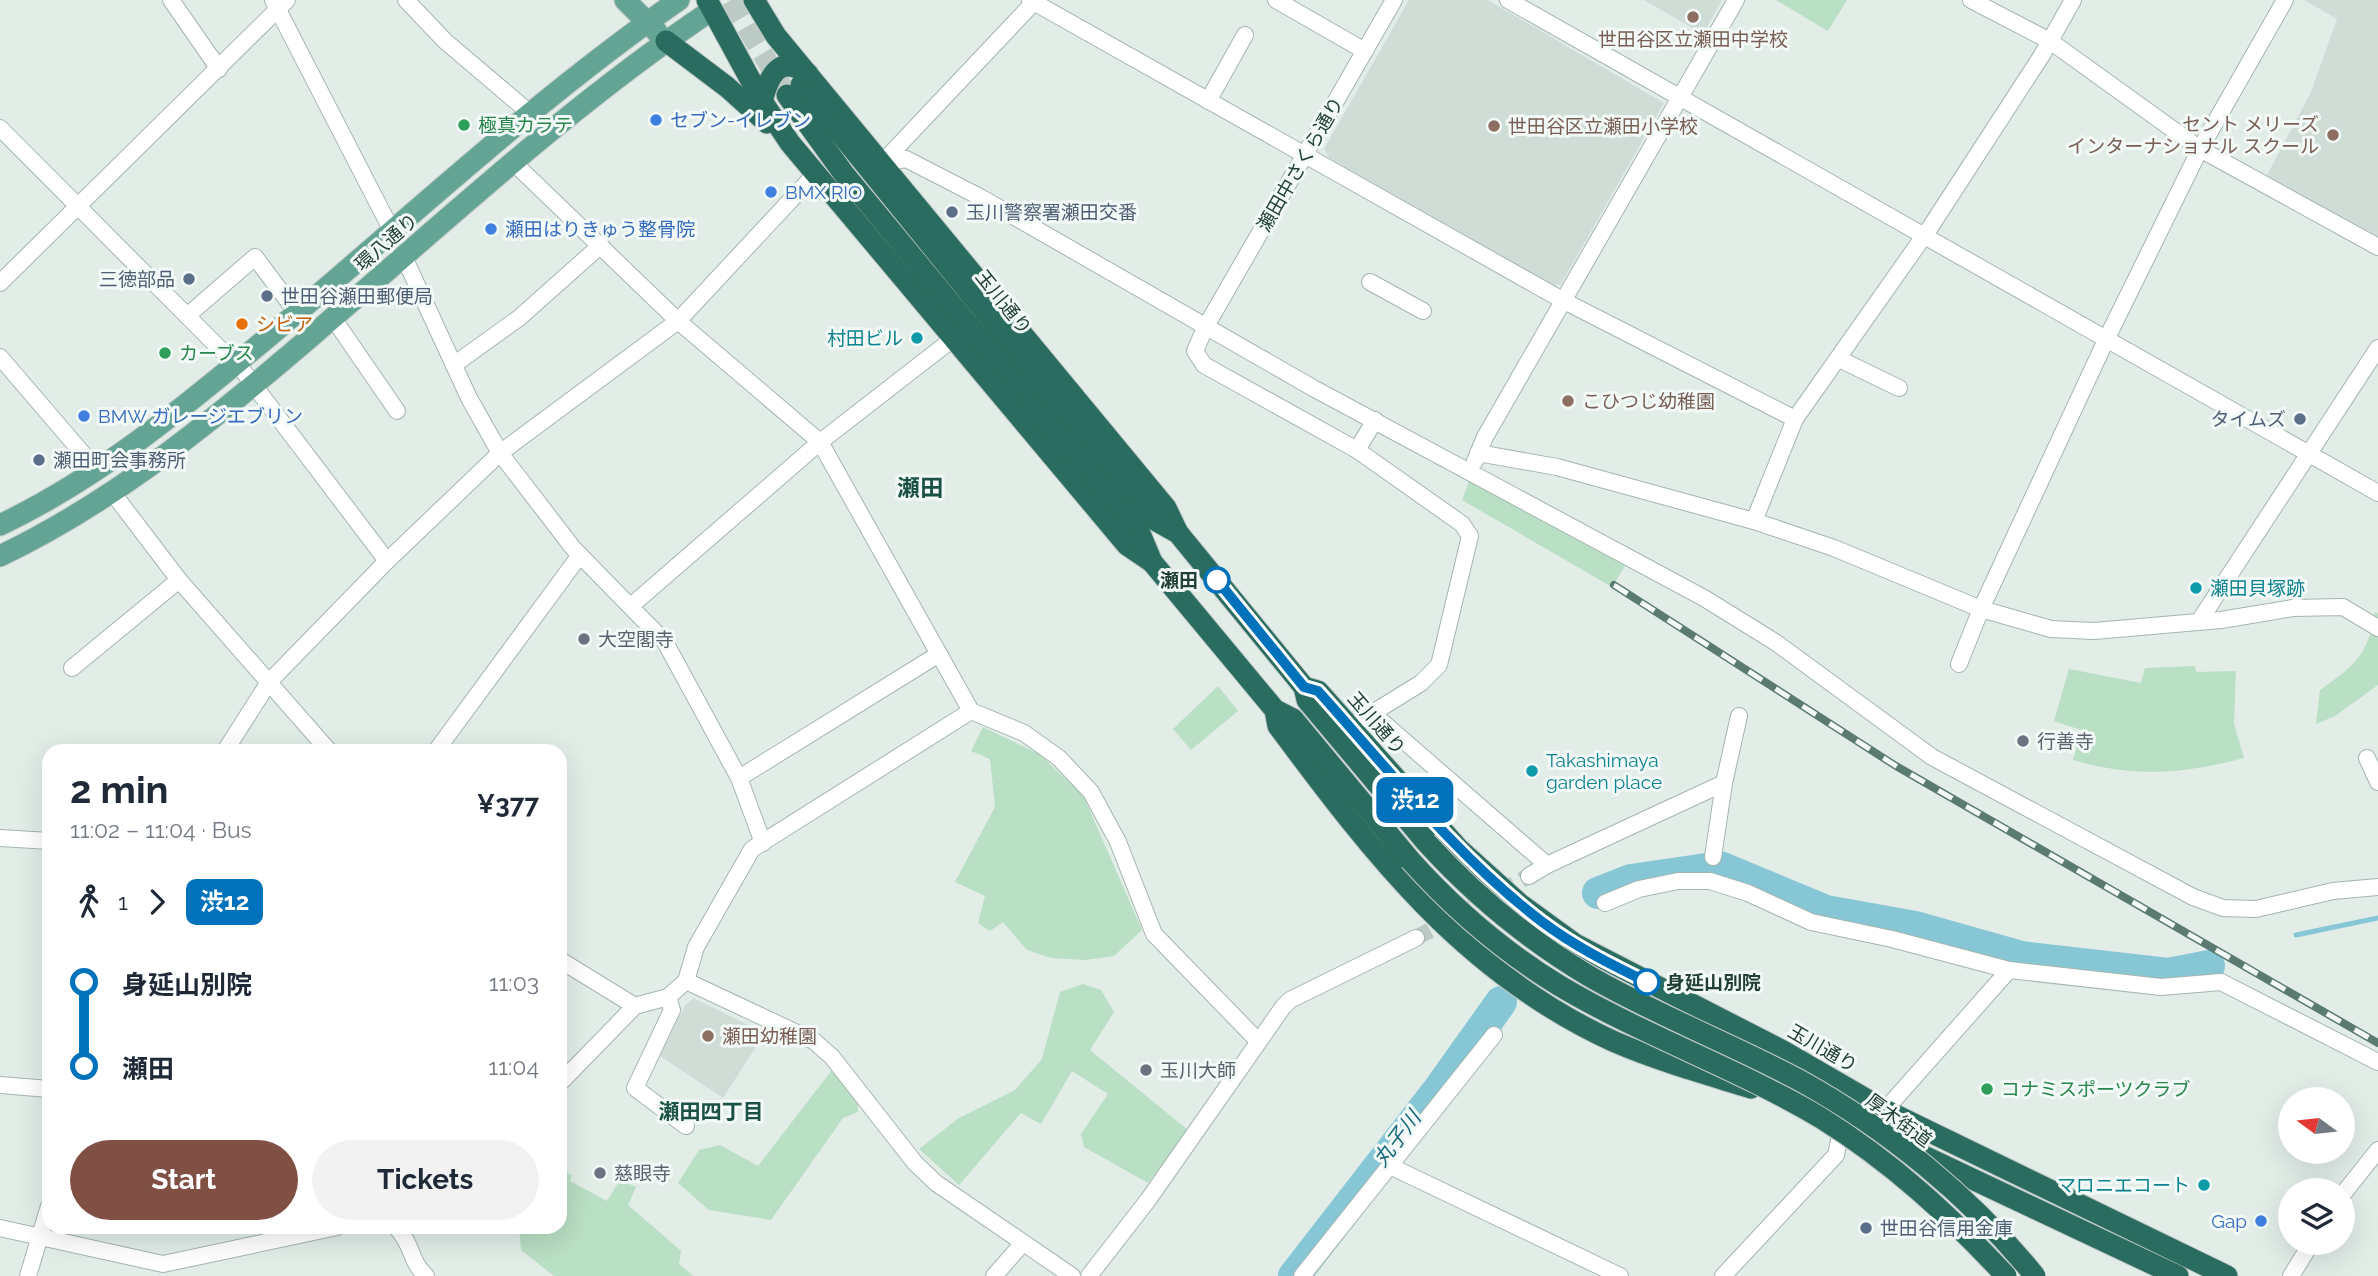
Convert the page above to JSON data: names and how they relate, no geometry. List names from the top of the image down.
{
  "streets": {
    "highway": ["玉川通り", "厚木街道"],
    "main road": ["環八通り"],
    "street": ["瀬田中さくら通り"]
  },
  "crossings": [
    ["玉川通り", "厚木街道"]
  ],
  "districts": ["瀬田", "瀬田四丁目"],
  "water": ["丸子川"],
  "places": [
    "世田谷区立瀬田中学校",
    "セブン-イレブン",
    "極真カラテ",
    "世田谷区立瀬田小学校",
    "セント メリーズ インターナショナル スクール",
    "BMX RIO",
    "玉川警察署瀬田交番",
    "瀬田はりきゅう整骨院",
    "三徳部品",
    "世田谷瀬田郵便局",
    "シビア",
    "村田ビル",
    "カーブス",
    "こひつじ幼稚園",
    "BMW ガレージエブリン",
    "タイムズ",
    "瀬田町会事務所",
    "瀬田",
    "瀬田貝塚跡",
    "大空閣寺",
    "行善寺",
    "Takashimaya garden place",
    "身延山別院",
    "瀬田幼稚園",
    "玉川大師",
    "コナミスポーツクラブ",
    "慈眼寺",
    "マロニエコート",
    "Gap",
    "世田谷信用金庫"
  ],
  "lines": ["bus line 渋12"],
  "north": "left",
  "page": {
    "on_map": "渋12",
    "heading": ["2 min", "11:02 – 11:04 · Bus", "¥377"],
    "legs": ["1", "渋12"],
    "list": [
      {
        "name": "身延山別院",
        "value": "11:03"
      },
      {
        "name": "瀬田",
        "value": "11:04"
      }
    ],
    "buttons": ["Start", "Tickets"]
  }
}
